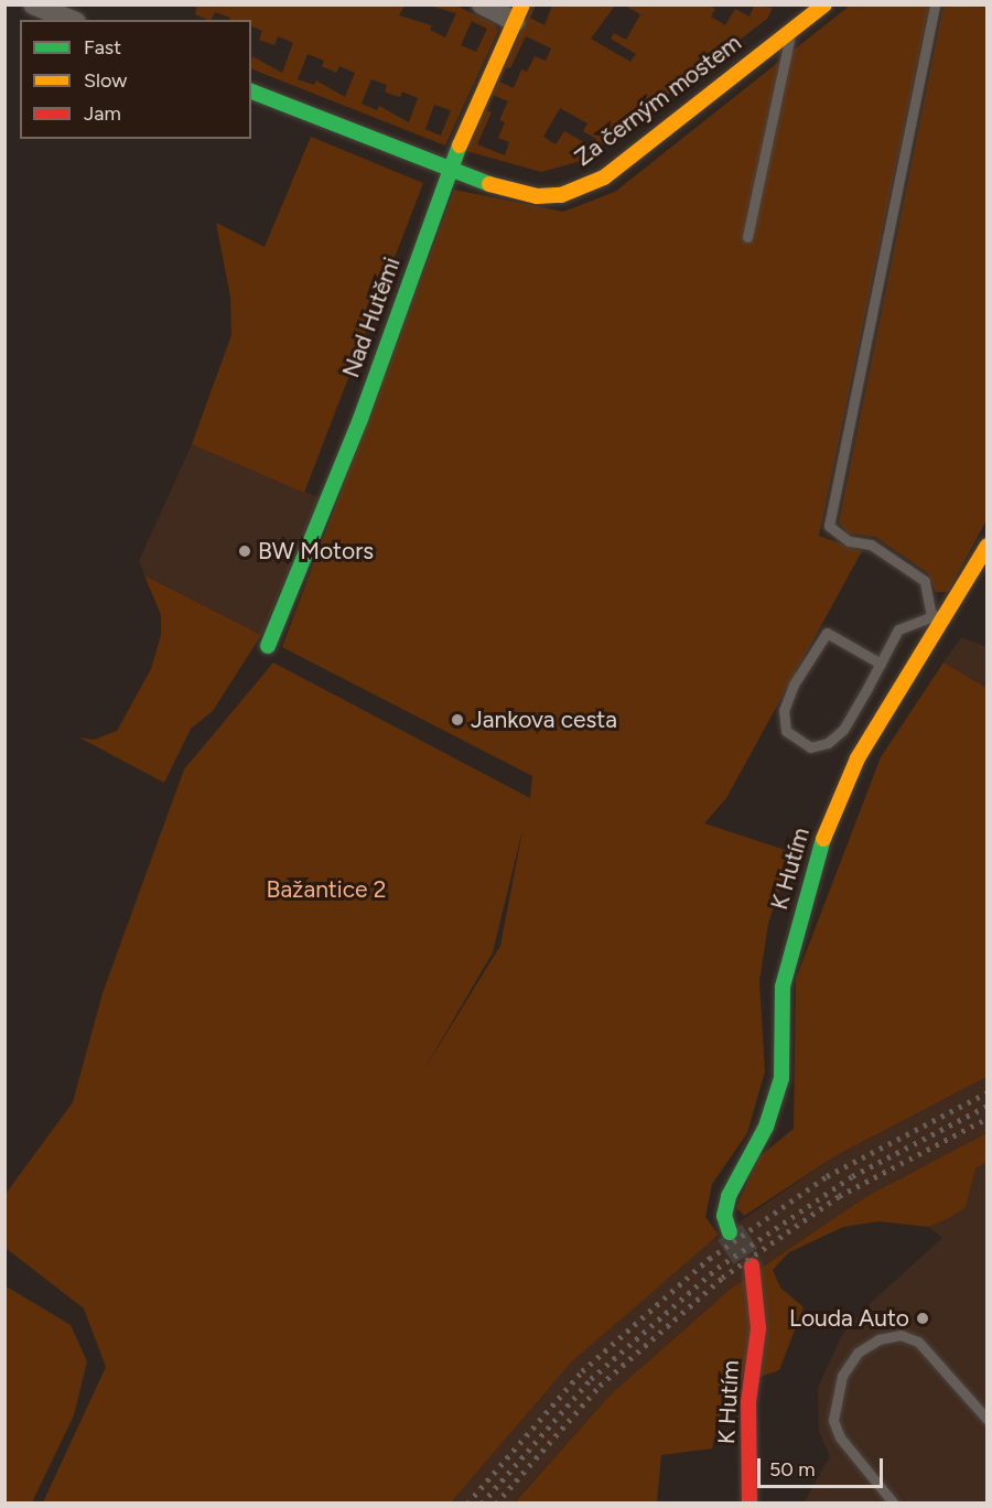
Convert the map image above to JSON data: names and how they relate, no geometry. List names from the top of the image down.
{
  "streets": {
    "street": ["Za černým mostem", "Nad Hutěmi", "K Hutím"]
  },
  "crossings": [
    ["Za černým mostem", "Nad Hutěmi"]
  ],
  "parks": ["Bažantice 2"],
  "places": ["BW Motors", "Jankova cesta", "Louda Auto"],
  "legend": ["Fast", "Slow", "Jam"],
  "scale_bar": "50 m"
}
